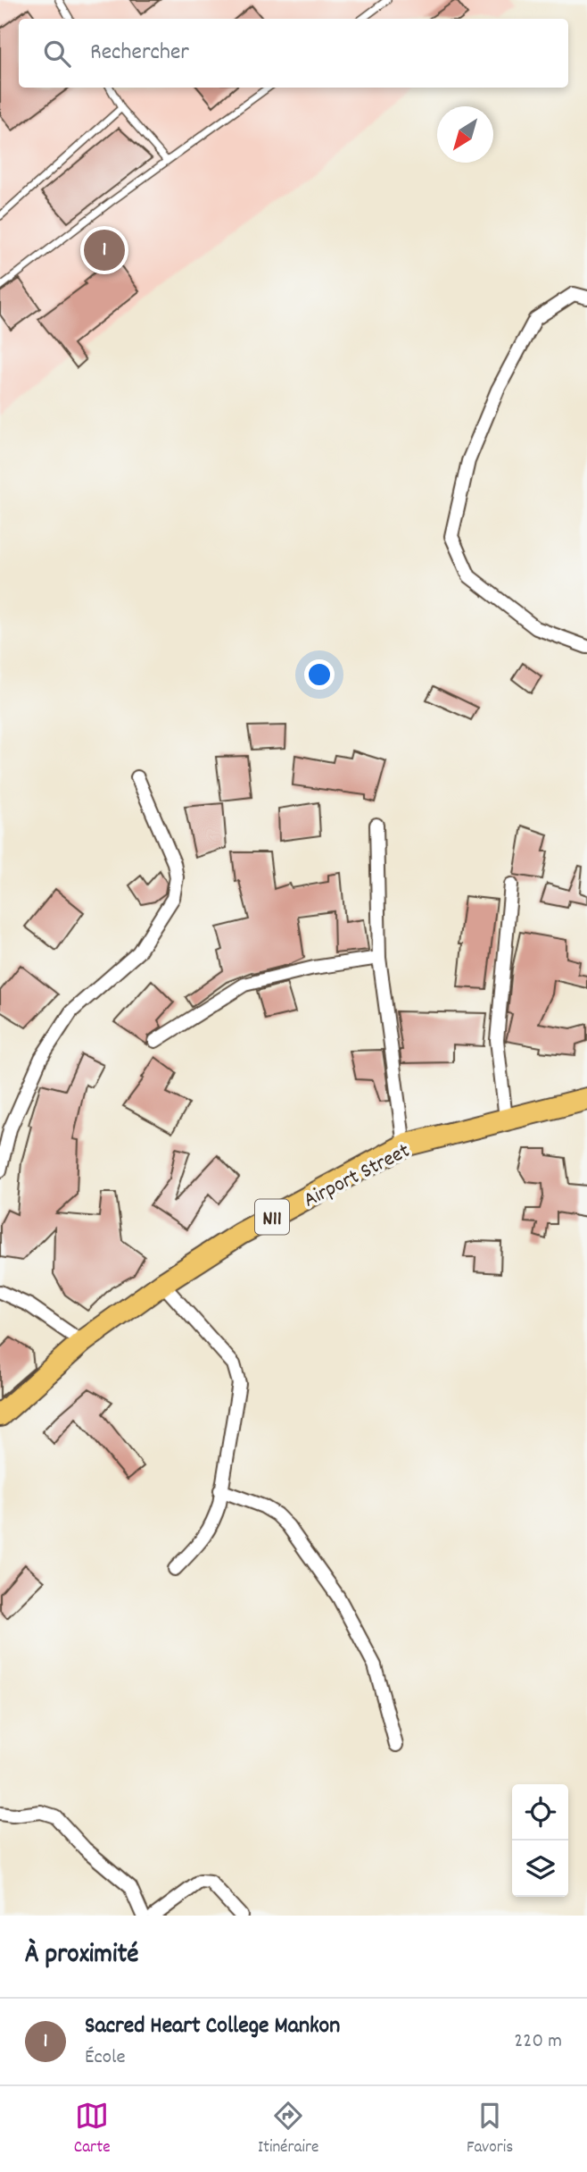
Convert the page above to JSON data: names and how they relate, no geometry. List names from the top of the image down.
{
  "streets": {
    "highway": ["Airport Street", "N11"]
  },
  "north": "bottom left",
  "page": {
    "search": "Rechercher",
    "pins": "1",
    "heading": "À proximité",
    "list": [
      {
        "mark": "1",
        "name": "Sacred Heart College Mankon",
        "note": "École",
        "value": "220 m"
      }
    ],
    "nav": ["Carte", "Itinéraire", "Favoris"]
  }
}
